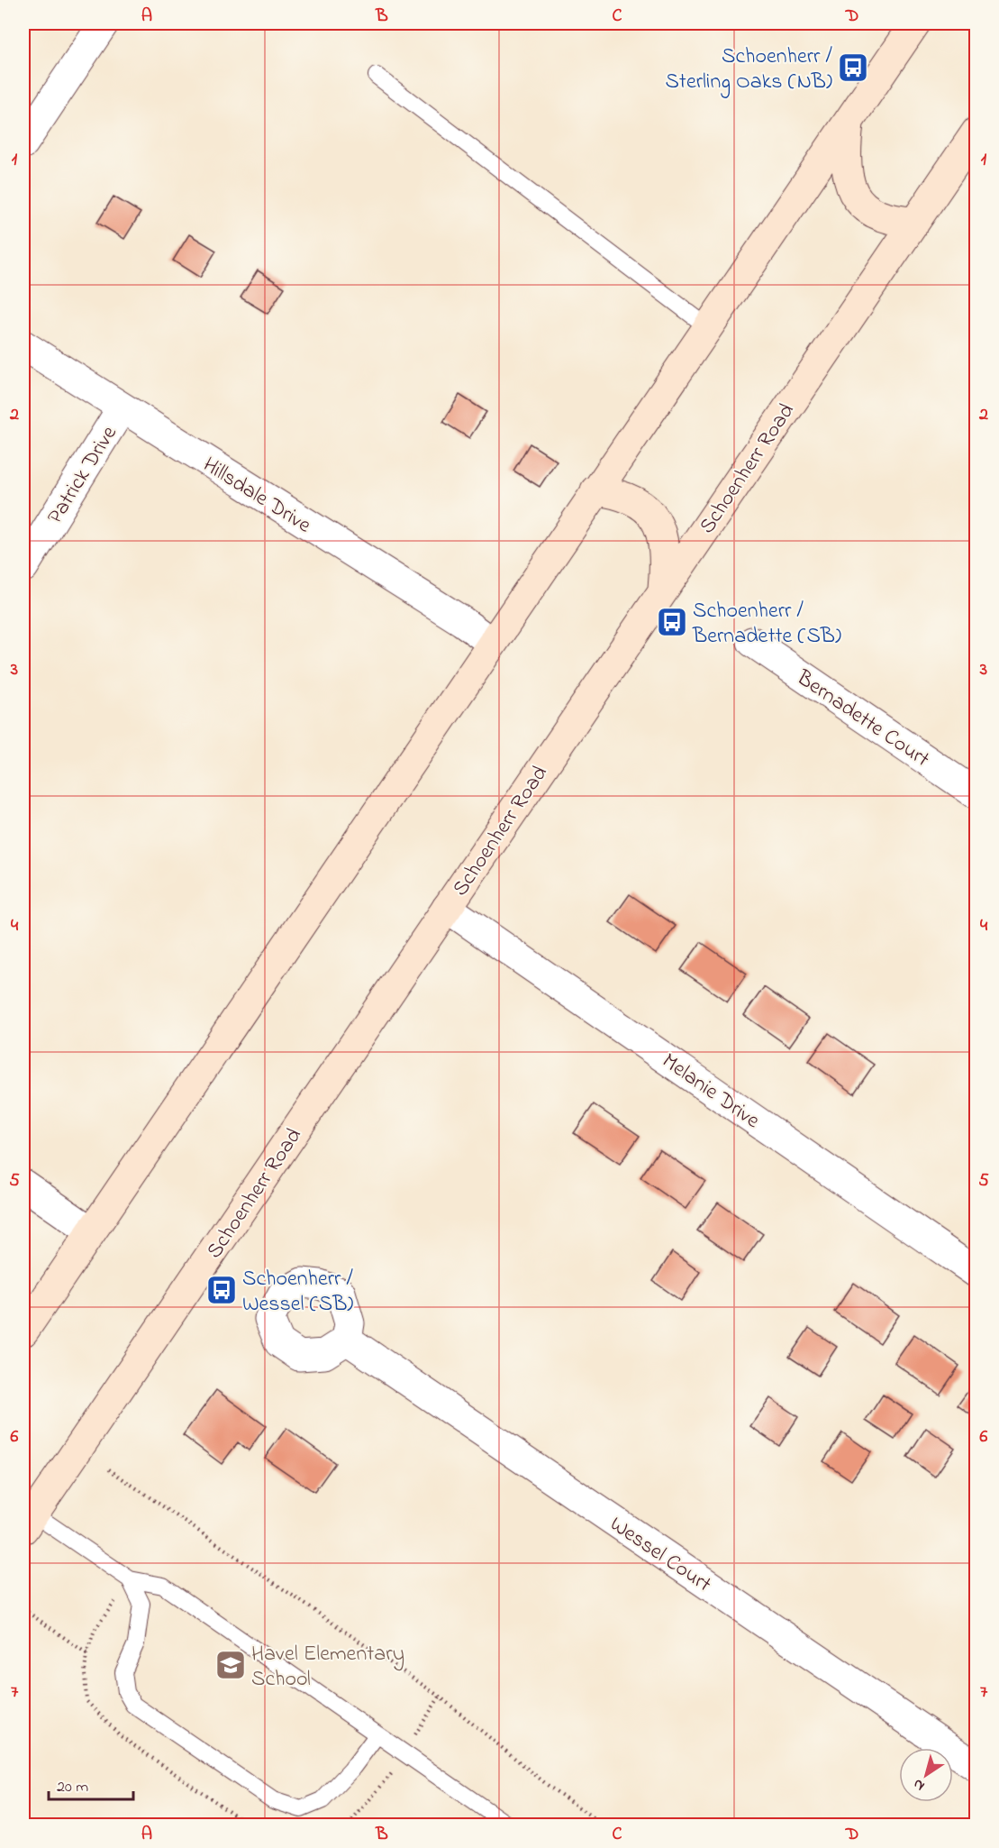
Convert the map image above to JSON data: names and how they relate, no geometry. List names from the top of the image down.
{
  "streets": {
    "main road": ["Schoenherr Road"],
    "street": [
      "Patrick Drive",
      "Hillsdale Drive",
      "Bernadette Court",
      "Melanie Drive",
      "Wessel Court"
    ]
  },
  "crossings": [
    ["Schoenherr Road", "Melanie Drive"],
    ["Patrick Drive", "Hillsdale Drive"]
  ],
  "places": {
    "bus stop": ["Schoenherr / Sterling Oaks (NB)", "Schoenherr / Bernadette (SB)", "Schoenherr / Wessel (SB)"],
    "school or university": ["Havel Elementary School"]
  },
  "scale_bar": "20 m",
  "north": "bottom left",
  "grid": {
    "columns": [
      "A",
      "B",
      "C",
      "D"
    ],
    "rows": [
      "1",
      "2",
      "3",
      "4",
      "5",
      "6",
      "7"
    ]
  }
}
